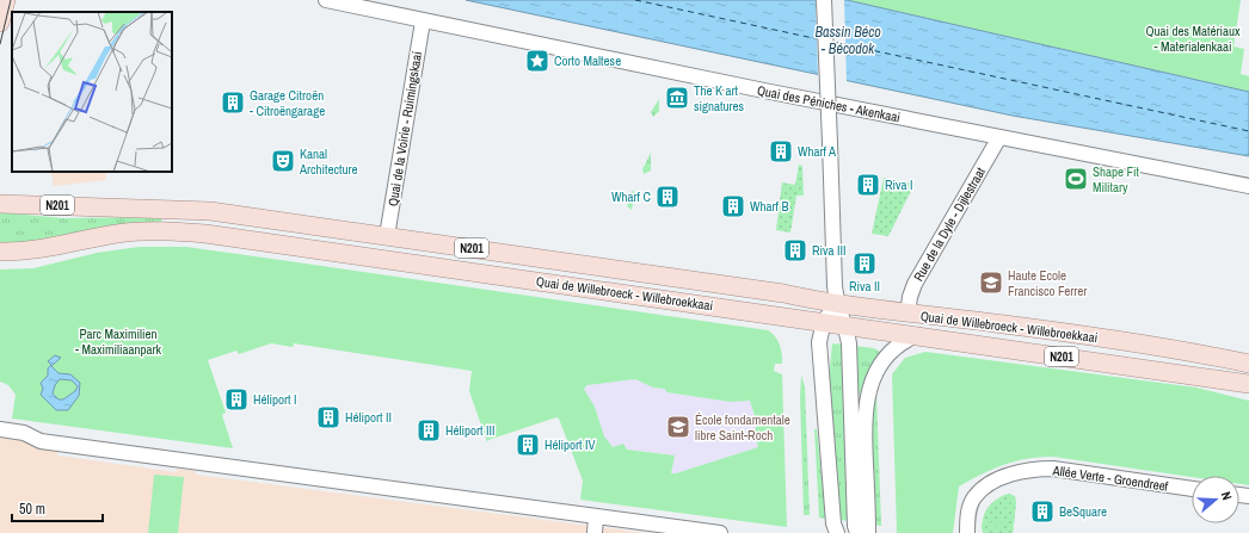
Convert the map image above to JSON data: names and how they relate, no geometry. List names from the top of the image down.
{
  "streets": {
    "main road": ["N201", "Quai de Willebroeck - Willebroekkaai"],
    "street": [
      "Quai des Péniches - Akenkaai",
      "Quai de la Voirie - Ruimingskaai",
      "Rue de la Dyle - Dijlestraat",
      "Allée Verte - Groendreef"
    ]
  },
  "crossings": [
    ["Quai des Péniches - Akenkaai", "Quai de la Voirie - Ruimingskaai"],
    ["Quai des Péniches - Akenkaai", "Rue de la Dyle - Dijlestraat"],
    ["Quai de la Voirie - Ruimingskaai", "Quai de Willebroeck - Willebroekkaai"],
    ["Rue de la Dyle - Dijlestraat", "Quai de Willebroeck - Willebroekkaai"]
  ],
  "water": ["Bassin Béco - Bécodok"],
  "parks": ["Quai des Matériaux - Materialenkaai", "Parc Maximilien - Maximiliaanpark"],
  "places": {
    "place": ["Corto Maltese"],
    "museum": ["The K art signatures"],
    "building": [
      "Garage Citroën - Citroëngarage",
      "Wharf A",
      "Riva I",
      "Wharf C",
      "Wharf B",
      "Riva III",
      "Riva II",
      "Héliport I",
      "Héliport II",
      "Héliport III",
      "Héliport IV",
      "BeSquare"
    ],
    "theatre": ["Kanal Architecture"],
    "sports": ["Shape Fit Military"],
    "school or university": ["Haute Ecole Francisco Ferrer", "École fondamentale libre Saint-Roch"]
  },
  "scale_bar": "50 m",
  "north": "right"
}
